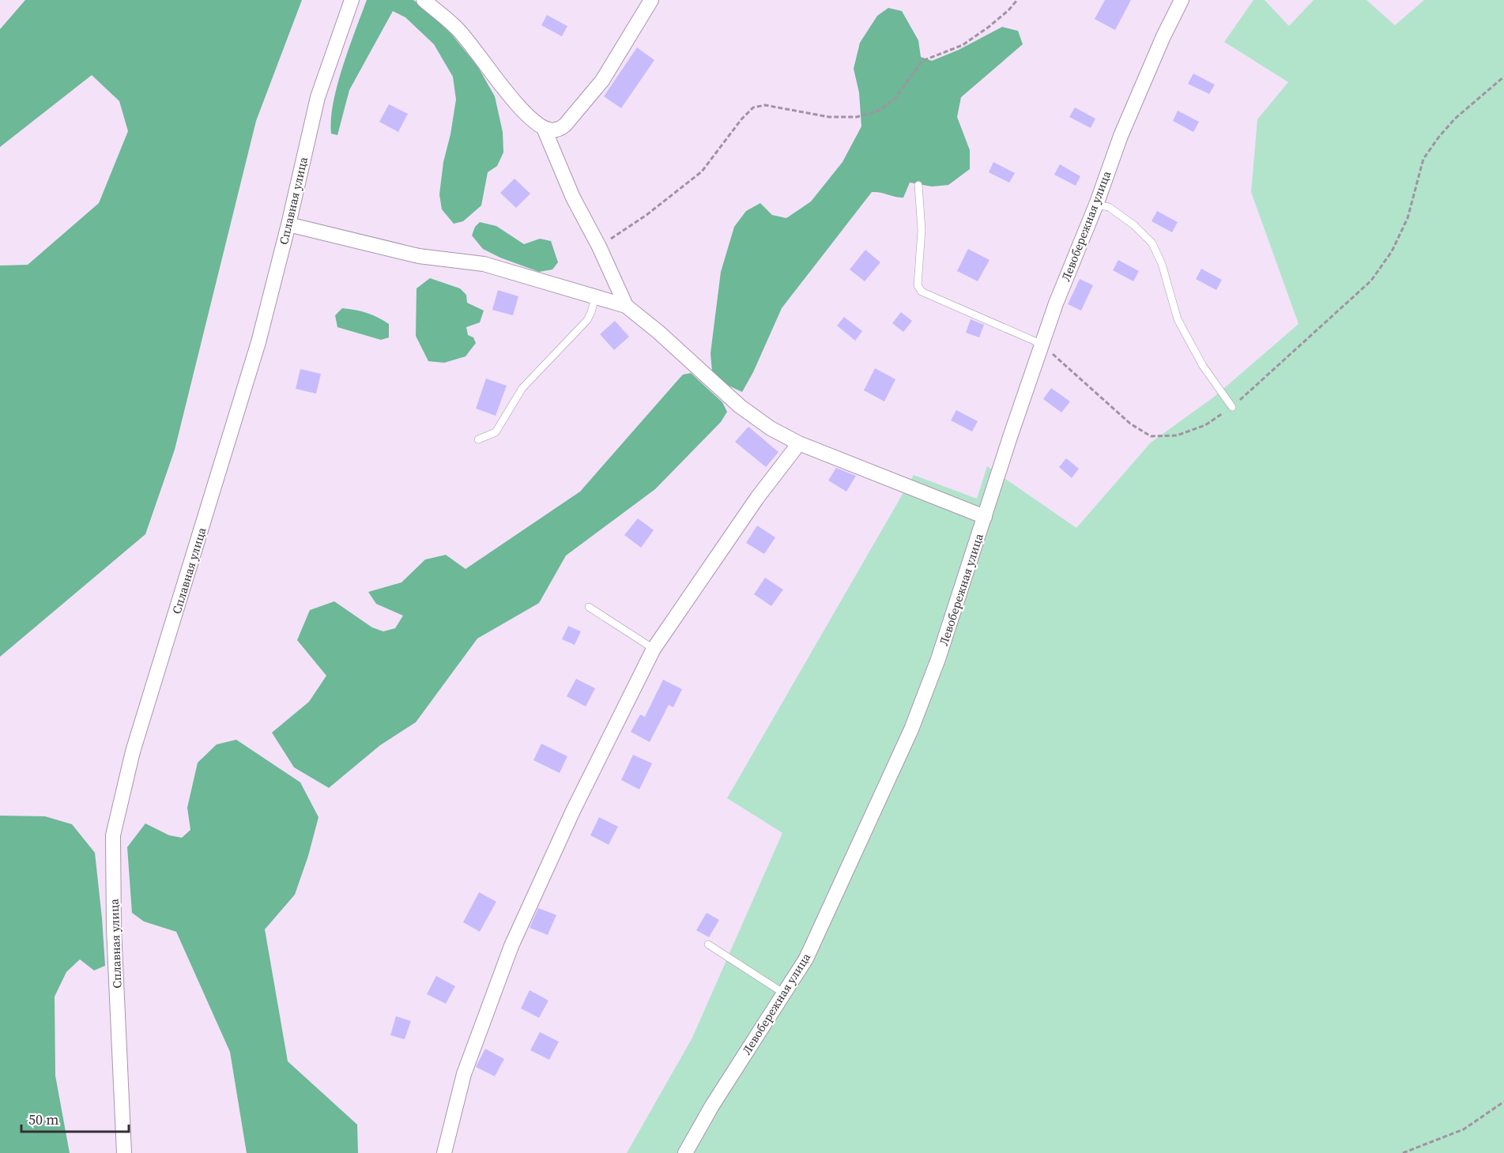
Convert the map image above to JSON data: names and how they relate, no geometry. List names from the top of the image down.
{
  "streets": {
    "street": ["Сплавная улица", "Левобережная улица"]
  },
  "scale_bar": "50 m"
}
